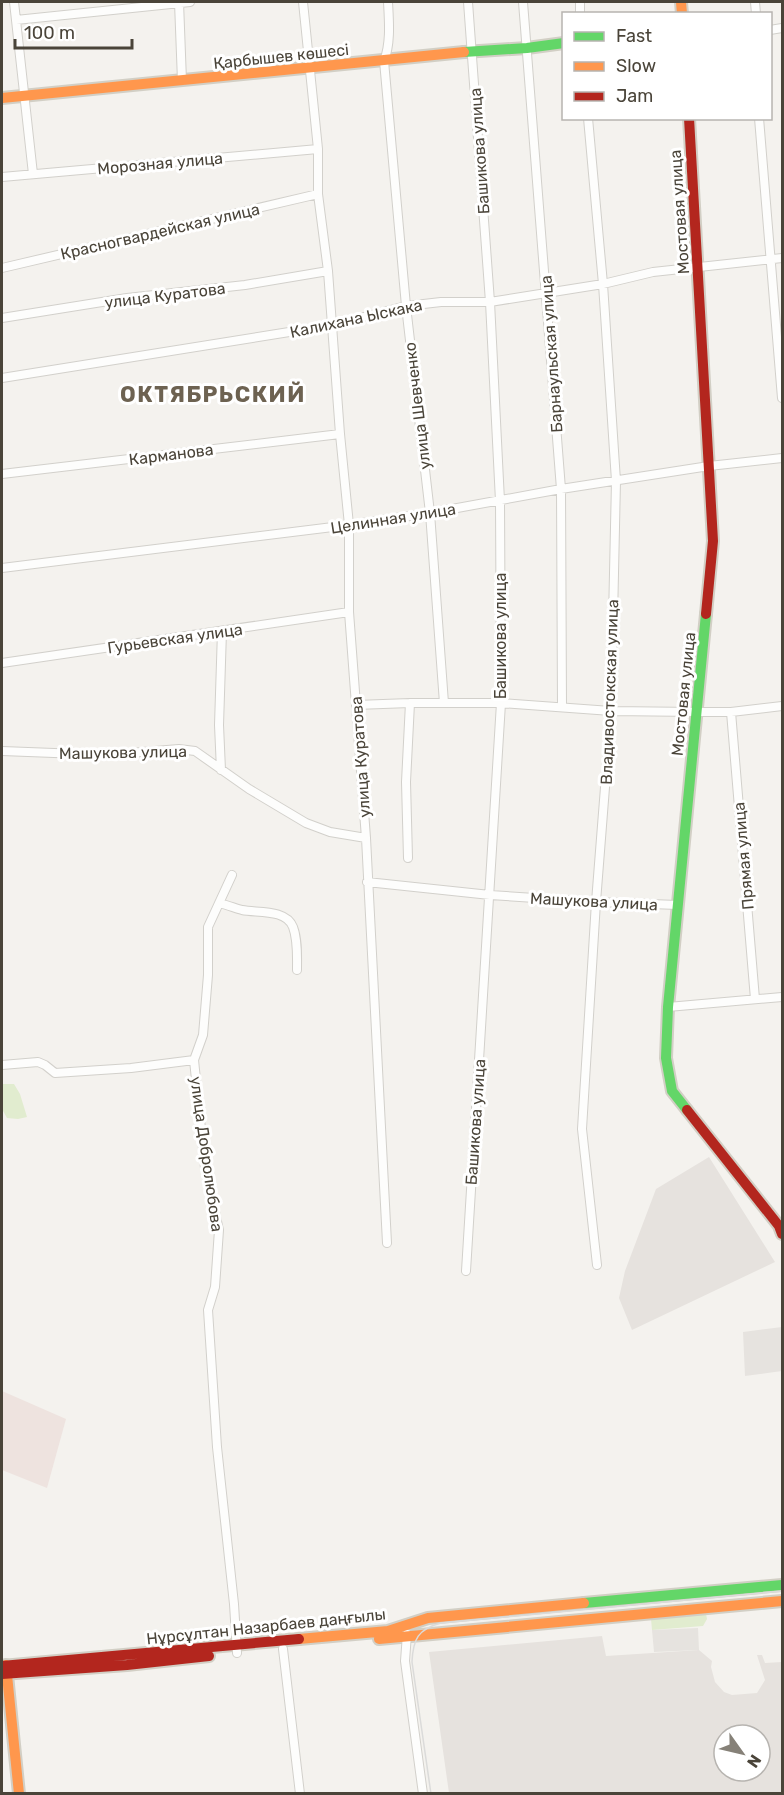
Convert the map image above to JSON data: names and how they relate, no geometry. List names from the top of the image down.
{
  "streets": {
    "main road": ["Қарбышев көшесі", "Мостовая улица", "Нұрсұлтан Назарбаев даңғылы"],
    "street": [
      "Башикова улица",
      "Морозная улица",
      "Красногвардейская улица",
      "улица Куратова",
      "Калихана Ыскака",
      "Барнаульская улица",
      "улица Шевченко",
      "Карманова",
      "Целинная улица",
      "Гурьевская улица",
      "Владивостокская улица",
      "Машукова улица",
      "Прямая улица",
      "улица Добролюбова"
    ]
  },
  "crossings": [
    ["Қарбышев көшесі", "Башикова улица"],
    ["Қарбышев көшесі", "улица Куратова"],
    ["Қарбышев көшесі", "Барнаульская улица"],
    ["Қарбышев көшесі", "улица Шевченко"],
    ["Башикова улица", "Калихана Ыскака"],
    ["Башикова улица", "Целинная улица"],
    ["Башикова улица", "Машукова улица"],
    ["Морозная улица", "улица Куратова"],
    ["Мостовая улица", "Калихана Ыскака"],
    ["Мостовая улица", "Целинная улица"],
    ["Мостовая улица", "Машукова улица"],
    ["Красногвардейская улица", "улица Куратова"],
    ["улица Куратова", "Калихана Ыскака"],
    ["улица Куратова", "Карманова"],
    ["улица Куратова", "Целинная улица"],
    ["улица Куратова", "Гурьевская улица"],
    ["улица Куратова", "Машукова улица"],
    ["Калихана Ыскака", "Барнаульская улица"],
    ["Калихана Ыскака", "улица Шевченко"],
    ["Калихана Ыскака", "Владивостокская улица"],
    ["Барнаульская улица", "Целинная улица"],
    ["улица Шевченко", "Целинная улица"],
    ["Целинная улица", "Владивостокская улица"],
    ["Владивостокская улица", "Машукова улица"],
    ["улица Добролюбова", "Нұрсұлтан Назарбаев даңғылы"]
  ],
  "districts": ["ОКТЯБРЬСКИЙ"],
  "legend": ["Fast", "Slow", "Jam"],
  "scale_bar": "100 m",
  "north": "bottom right"
}
